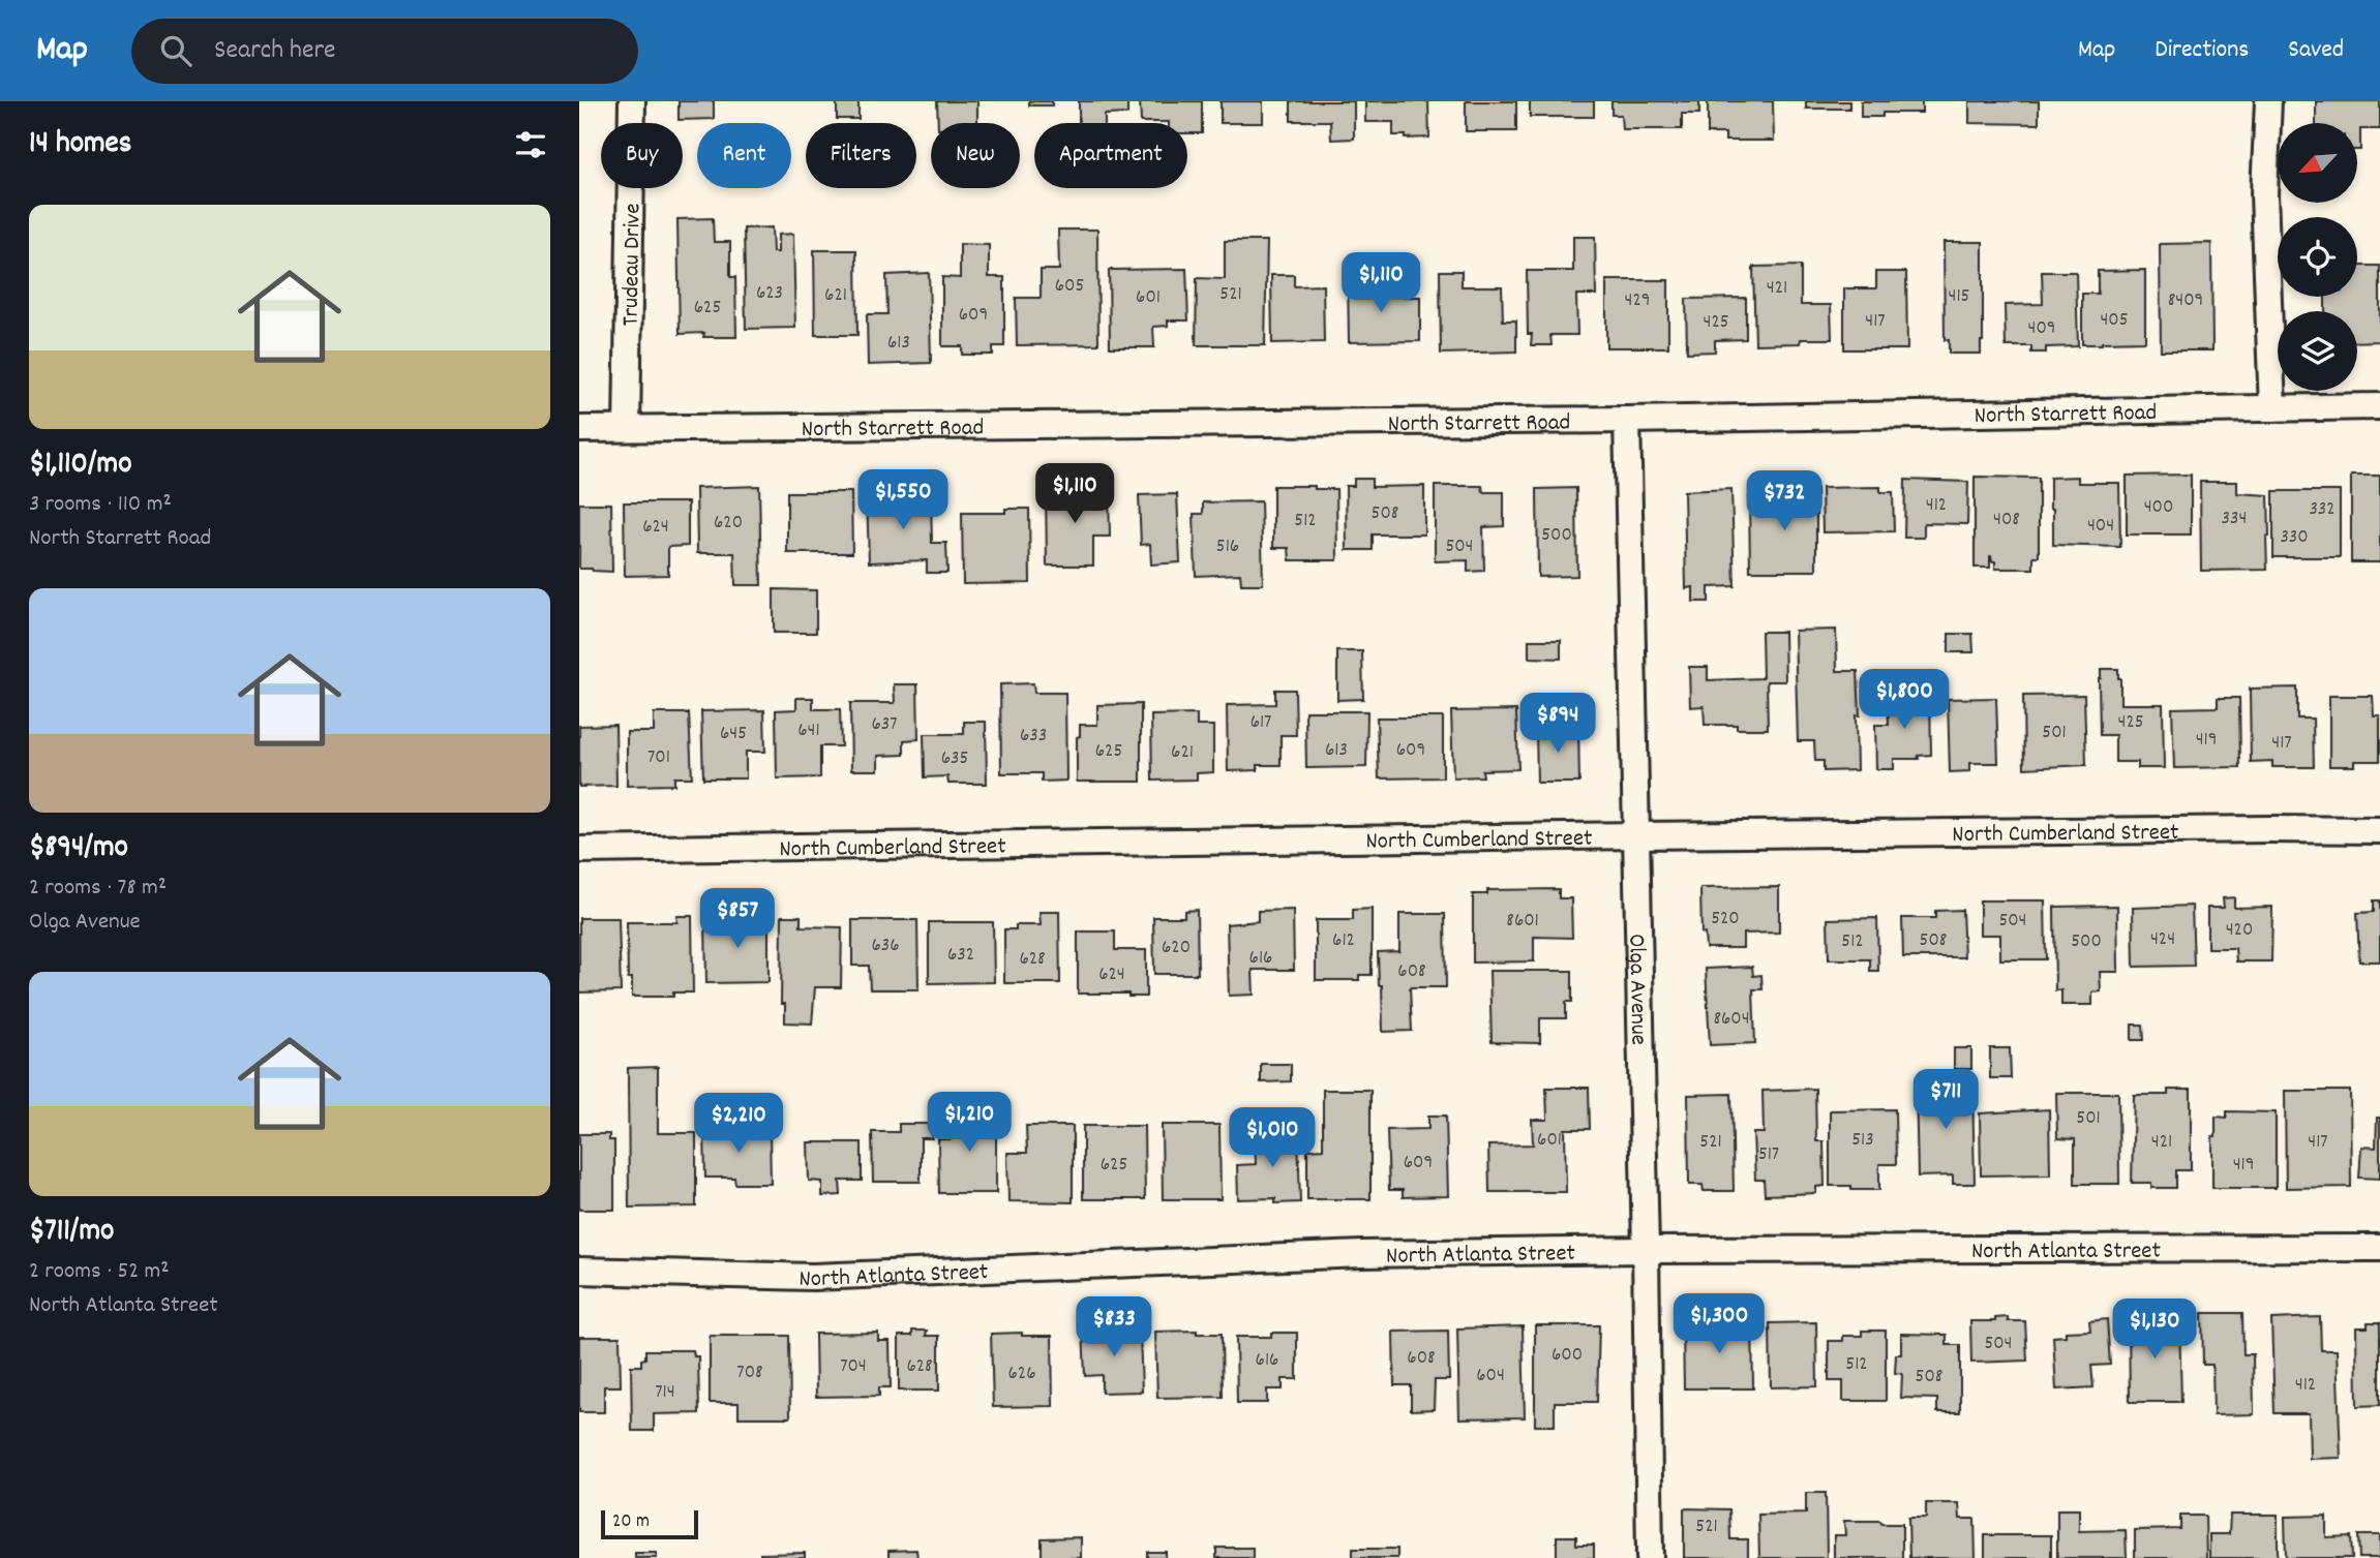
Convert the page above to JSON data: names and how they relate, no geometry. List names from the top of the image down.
{
  "streets": {
    "street": [
      "Trudeau Drive",
      "North Starrett Road",
      "North Cumberland Street",
      "Olga Avenue",
      "North Atlanta Street"
    ]
  },
  "crossings": [
    ["Trudeau Drive", "North Starrett Road"],
    ["North Starrett Road", "Olga Avenue"],
    ["North Cumberland Street", "Olga Avenue"],
    ["Olga Avenue", "North Atlanta Street"]
  ],
  "house_numbers": [
    "605",
    "421",
    "623",
    "521",
    "621",
    "415",
    "601",
    "429",
    "8409",
    "625",
    "609",
    "405",
    "417",
    "425",
    "409",
    "613",
    "412",
    "400",
    "332",
    "508",
    "334",
    "408",
    "512",
    "620",
    "404",
    "624",
    "500",
    "330",
    "516",
    "504",
    "617",
    "425",
    "637",
    "641",
    "501",
    "645",
    "633",
    "419",
    "417",
    "613",
    "609",
    "625",
    "621",
    "701",
    "635",
    "520",
    "8601",
    "504",
    "420",
    "424",
    "612",
    "508",
    "512",
    "500",
    "636",
    "620",
    "632",
    "616",
    "628",
    "608",
    "624",
    "8604",
    "501",
    "601",
    "513",
    "521",
    "421",
    "417",
    "517",
    "609",
    "625",
    "419",
    "504",
    "600",
    "608",
    "616",
    "512",
    "704",
    "628",
    "708",
    "626",
    "604",
    "508",
    "412",
    "714",
    "521"
  ],
  "scale_bar": "20 m",
  "north": "bottom left",
  "page": {
    "header": "Map",
    "search": "Search here",
    "nav": ["Map", "Directions", "Saved"],
    "heading": "14 homes",
    "chip": [
      "Buy",
      "Rent",
      "Filters",
      "New",
      "Apartment"
    ],
    "list": [
      {
        "name": "$1,110/mo",
        "note": "3 rooms · 110 m² · North Starrett Road"
      },
      {
        "name": "$894/mo",
        "note": "2 rooms · 78 m² · Olga Avenue"
      },
      {
        "name": "$711/mo",
        "note": "2 rooms · 52 m² · North Atlanta Street"
      }
    ],
    "price": [
      "$1,110",
      "$1,110",
      "$1,550",
      "$732",
      "$1,800",
      "$894",
      "$857",
      "$711",
      "$1,210",
      "$2,210",
      "$1,010",
      "$1,300",
      "$833",
      "$1,130"
    ],
    "scale": "20 m"
  }
}
